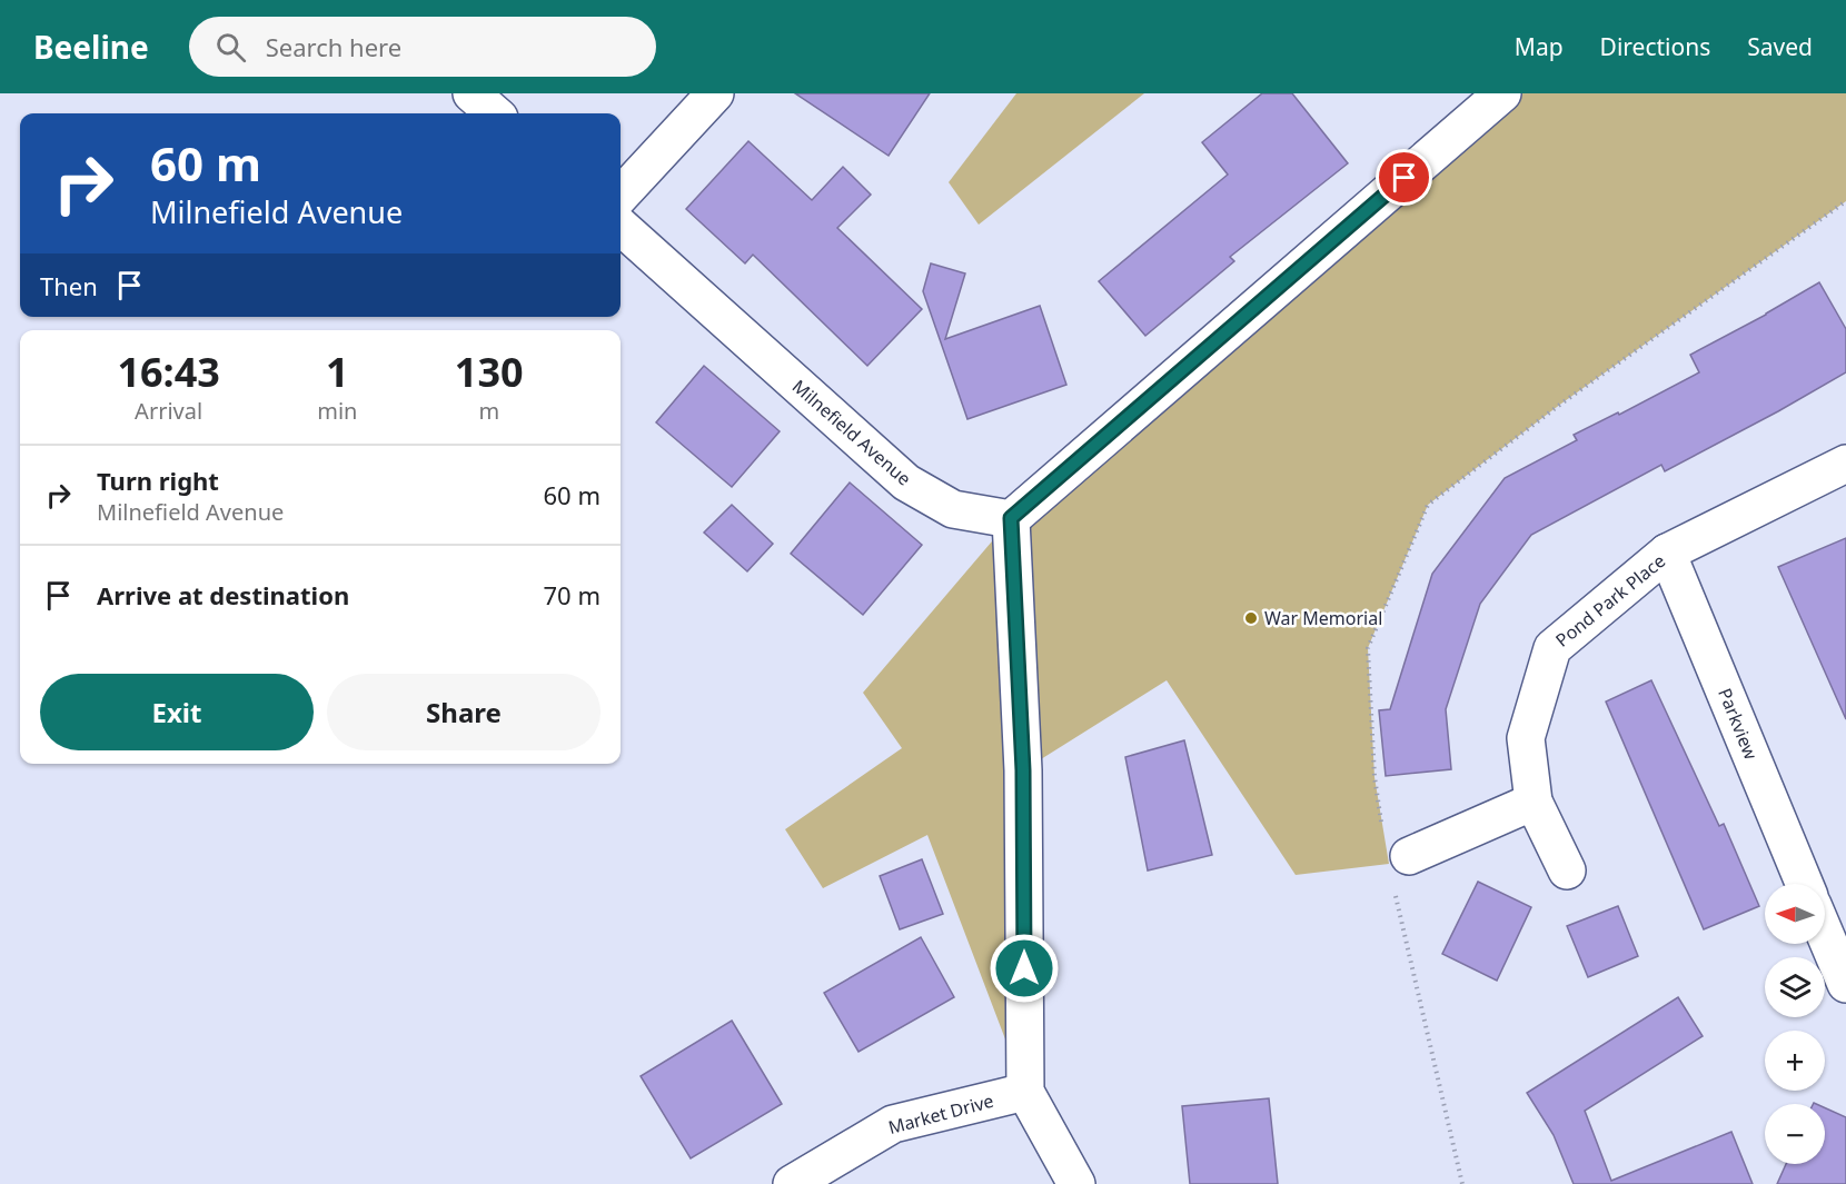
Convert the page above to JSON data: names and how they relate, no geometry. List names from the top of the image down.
{
  "streets": {
    "street": [
      "Milnefield Avenue",
      "Pond Park Place",
      "Parkview",
      "Market Drive"
    ]
  },
  "crossings": [
    ["Pond Park Place", "Parkview"]
  ],
  "places": ["War Memorial"],
  "north": "left",
  "page": {
    "header": "Beeline",
    "search": "Search here",
    "nav": ["Map", "Directions", "Saved"],
    "turn": ["60 m", "Milnefield Avenue"],
    "then": "Then",
    "eta": [
      "16:43",
      "Arrival",
      "1",
      "min",
      "130",
      "m"
    ],
    "list": [
      {
        "name": "Turn right",
        "note": "Milnefield Avenue",
        "value": "60 m"
      },
      {
        "name": "Arrive at destination",
        "value": "70 m"
      }
    ],
    "buttons": ["Exit", "Share"],
    "map_buttons": ["+", "−"]
  }
}
